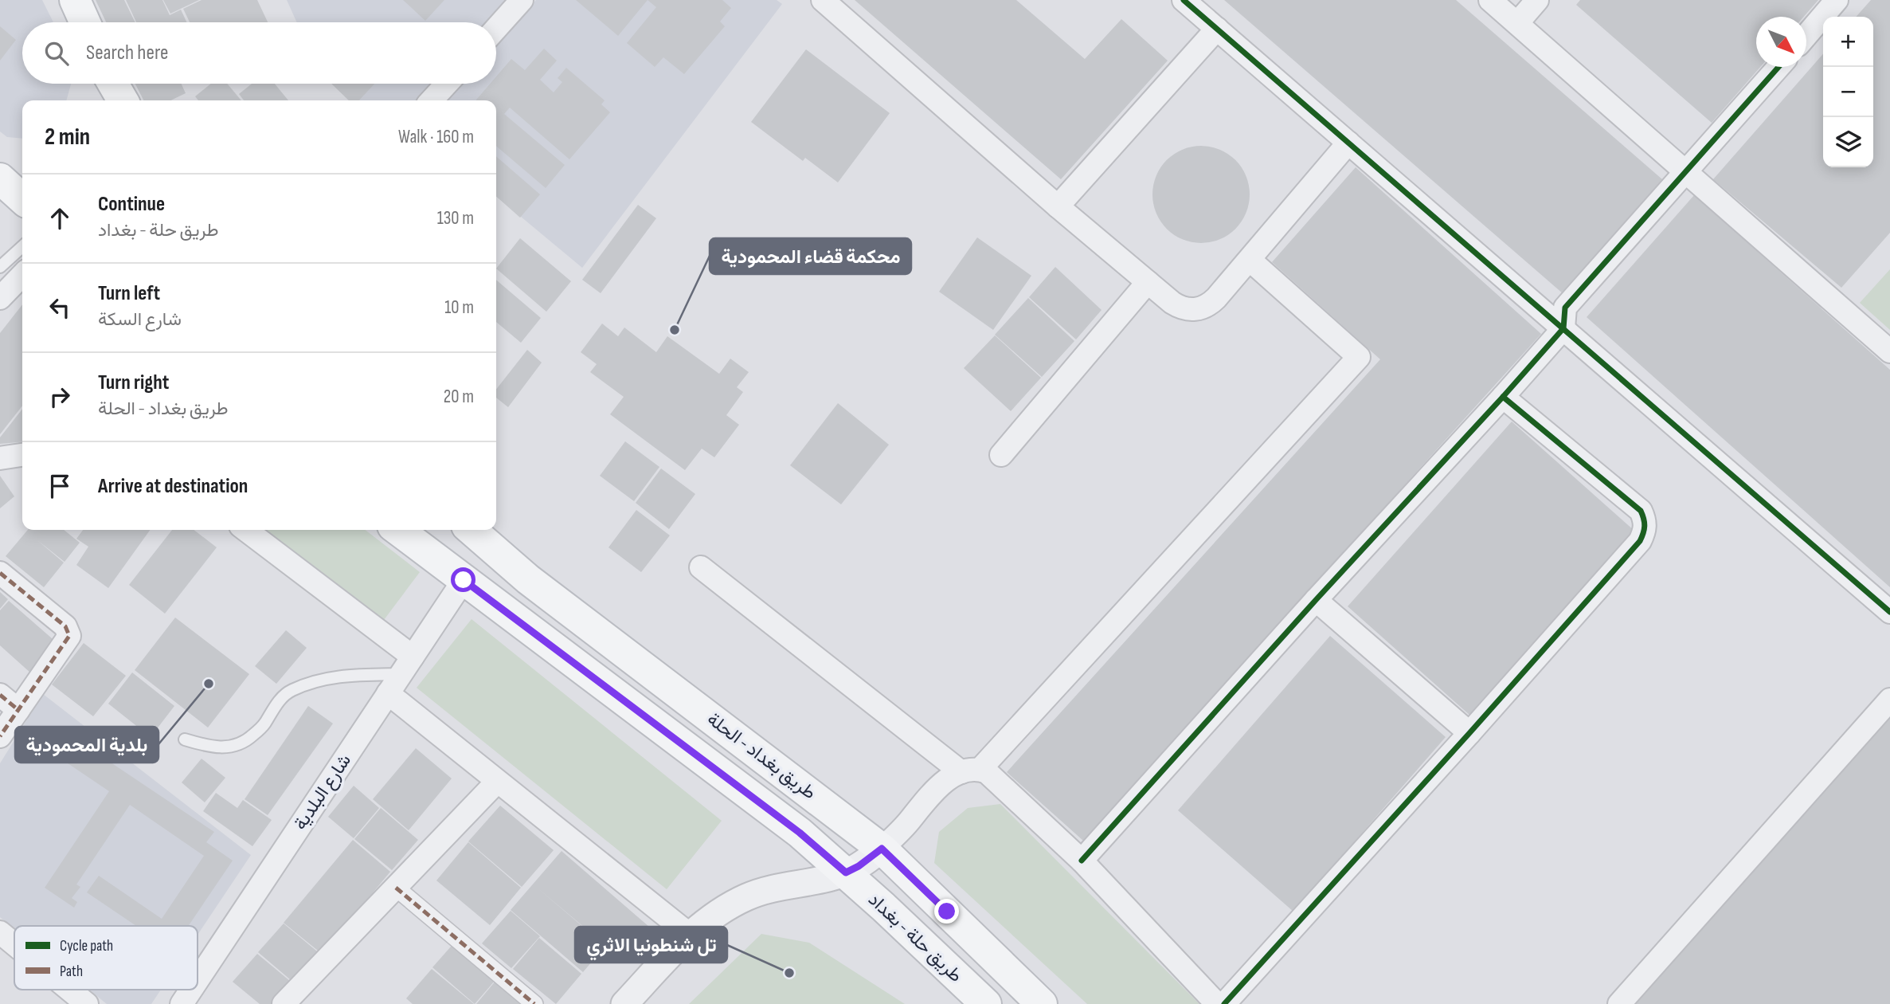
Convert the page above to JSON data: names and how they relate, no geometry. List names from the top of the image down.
{
  "streets": {
    "main road": ["طريق بغداد - الحلة", "طريق حلة - بغداد"],
    "street": ["شارع البلدية"]
  },
  "crossings": [
    ["شارع البلدية", "طريق حلة - بغداد"]
  ],
  "places": ["محكمة قضاء المحمودية", "بلدية المحمودية", "تل شنطونيا الاثري"],
  "legend": ["Cycle path", "Path"],
  "north": "bottom right",
  "page": {
    "map_buttons": ["+", "−"],
    "search": "Search here",
    "heading": ["2 min", "Walk · 160 m"],
    "list": [
      ["Continue", "طريق حلة - بغداد", "130 m"],
      ["Turn left", "شارع السكة", "10 m"],
      ["Turn right", "طريق بغداد - الحلة", "20 m"],
      "Arrive at destination"
    ]
  }
}
